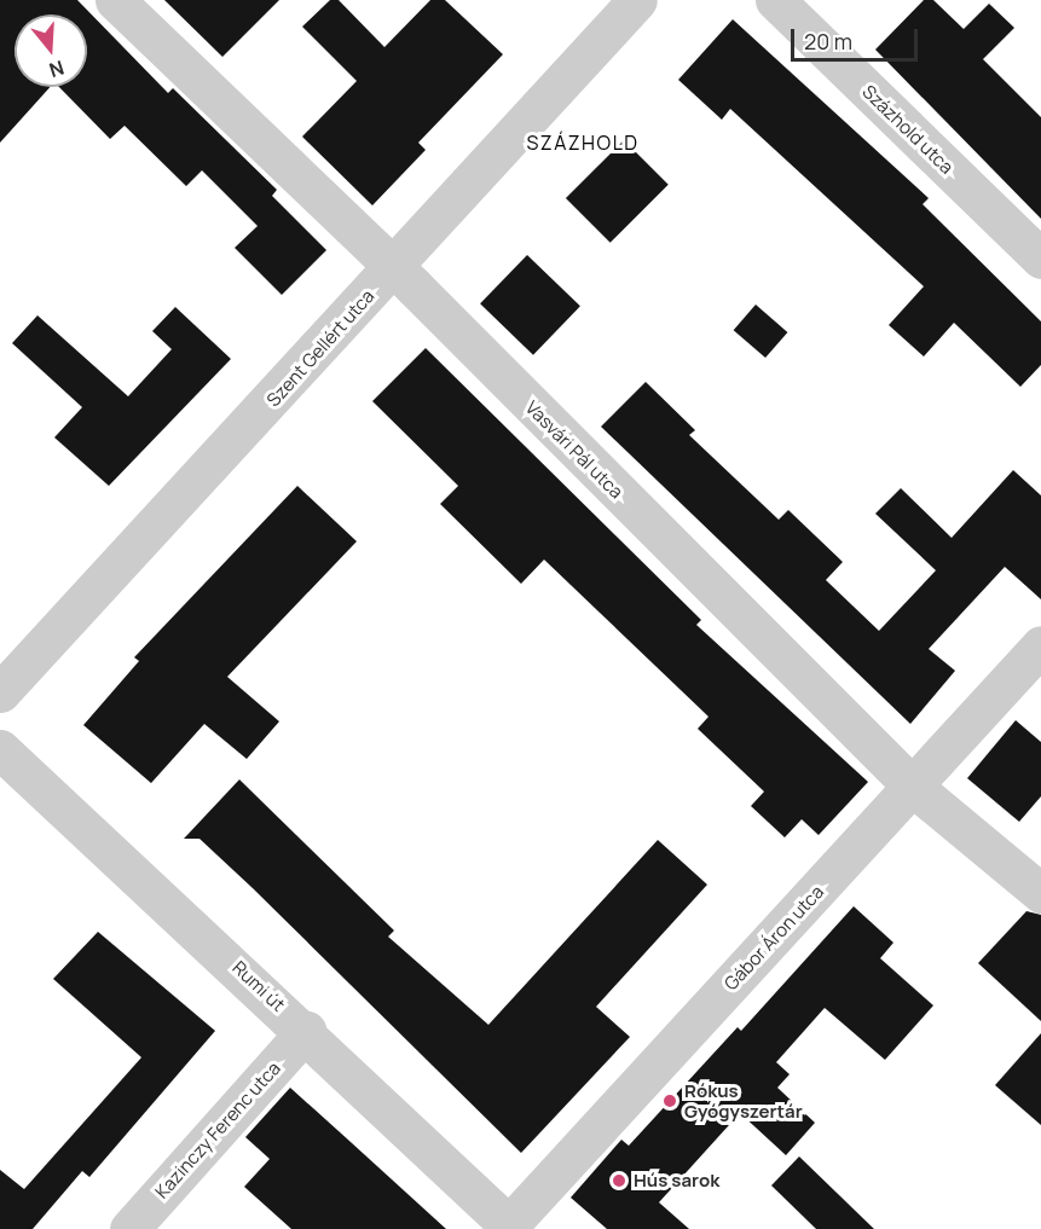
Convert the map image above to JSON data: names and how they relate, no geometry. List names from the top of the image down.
{
  "streets": {
    "street": [
      "Százhold utca",
      "Szent Gellért utca",
      "Vasvári Pál utca",
      "Gábor Áron utca",
      "Rumi út",
      "Kazinczy Ferenc utca"
    ]
  },
  "crossings": [
    ["Szent Gellért utca", "Vasvári Pál utca"],
    ["Vasvári Pál utca", "Gábor Áron utca"],
    ["Gábor Áron utca", "Rumi út"],
    ["Rumi út", "Kazinczy Ferenc utca"]
  ],
  "districts": ["SZÁZHOLD"],
  "places": ["Rókus Gyógyszertár", "Hús sarok"],
  "scale_bar": "20 m",
  "north": "bottom"
}
